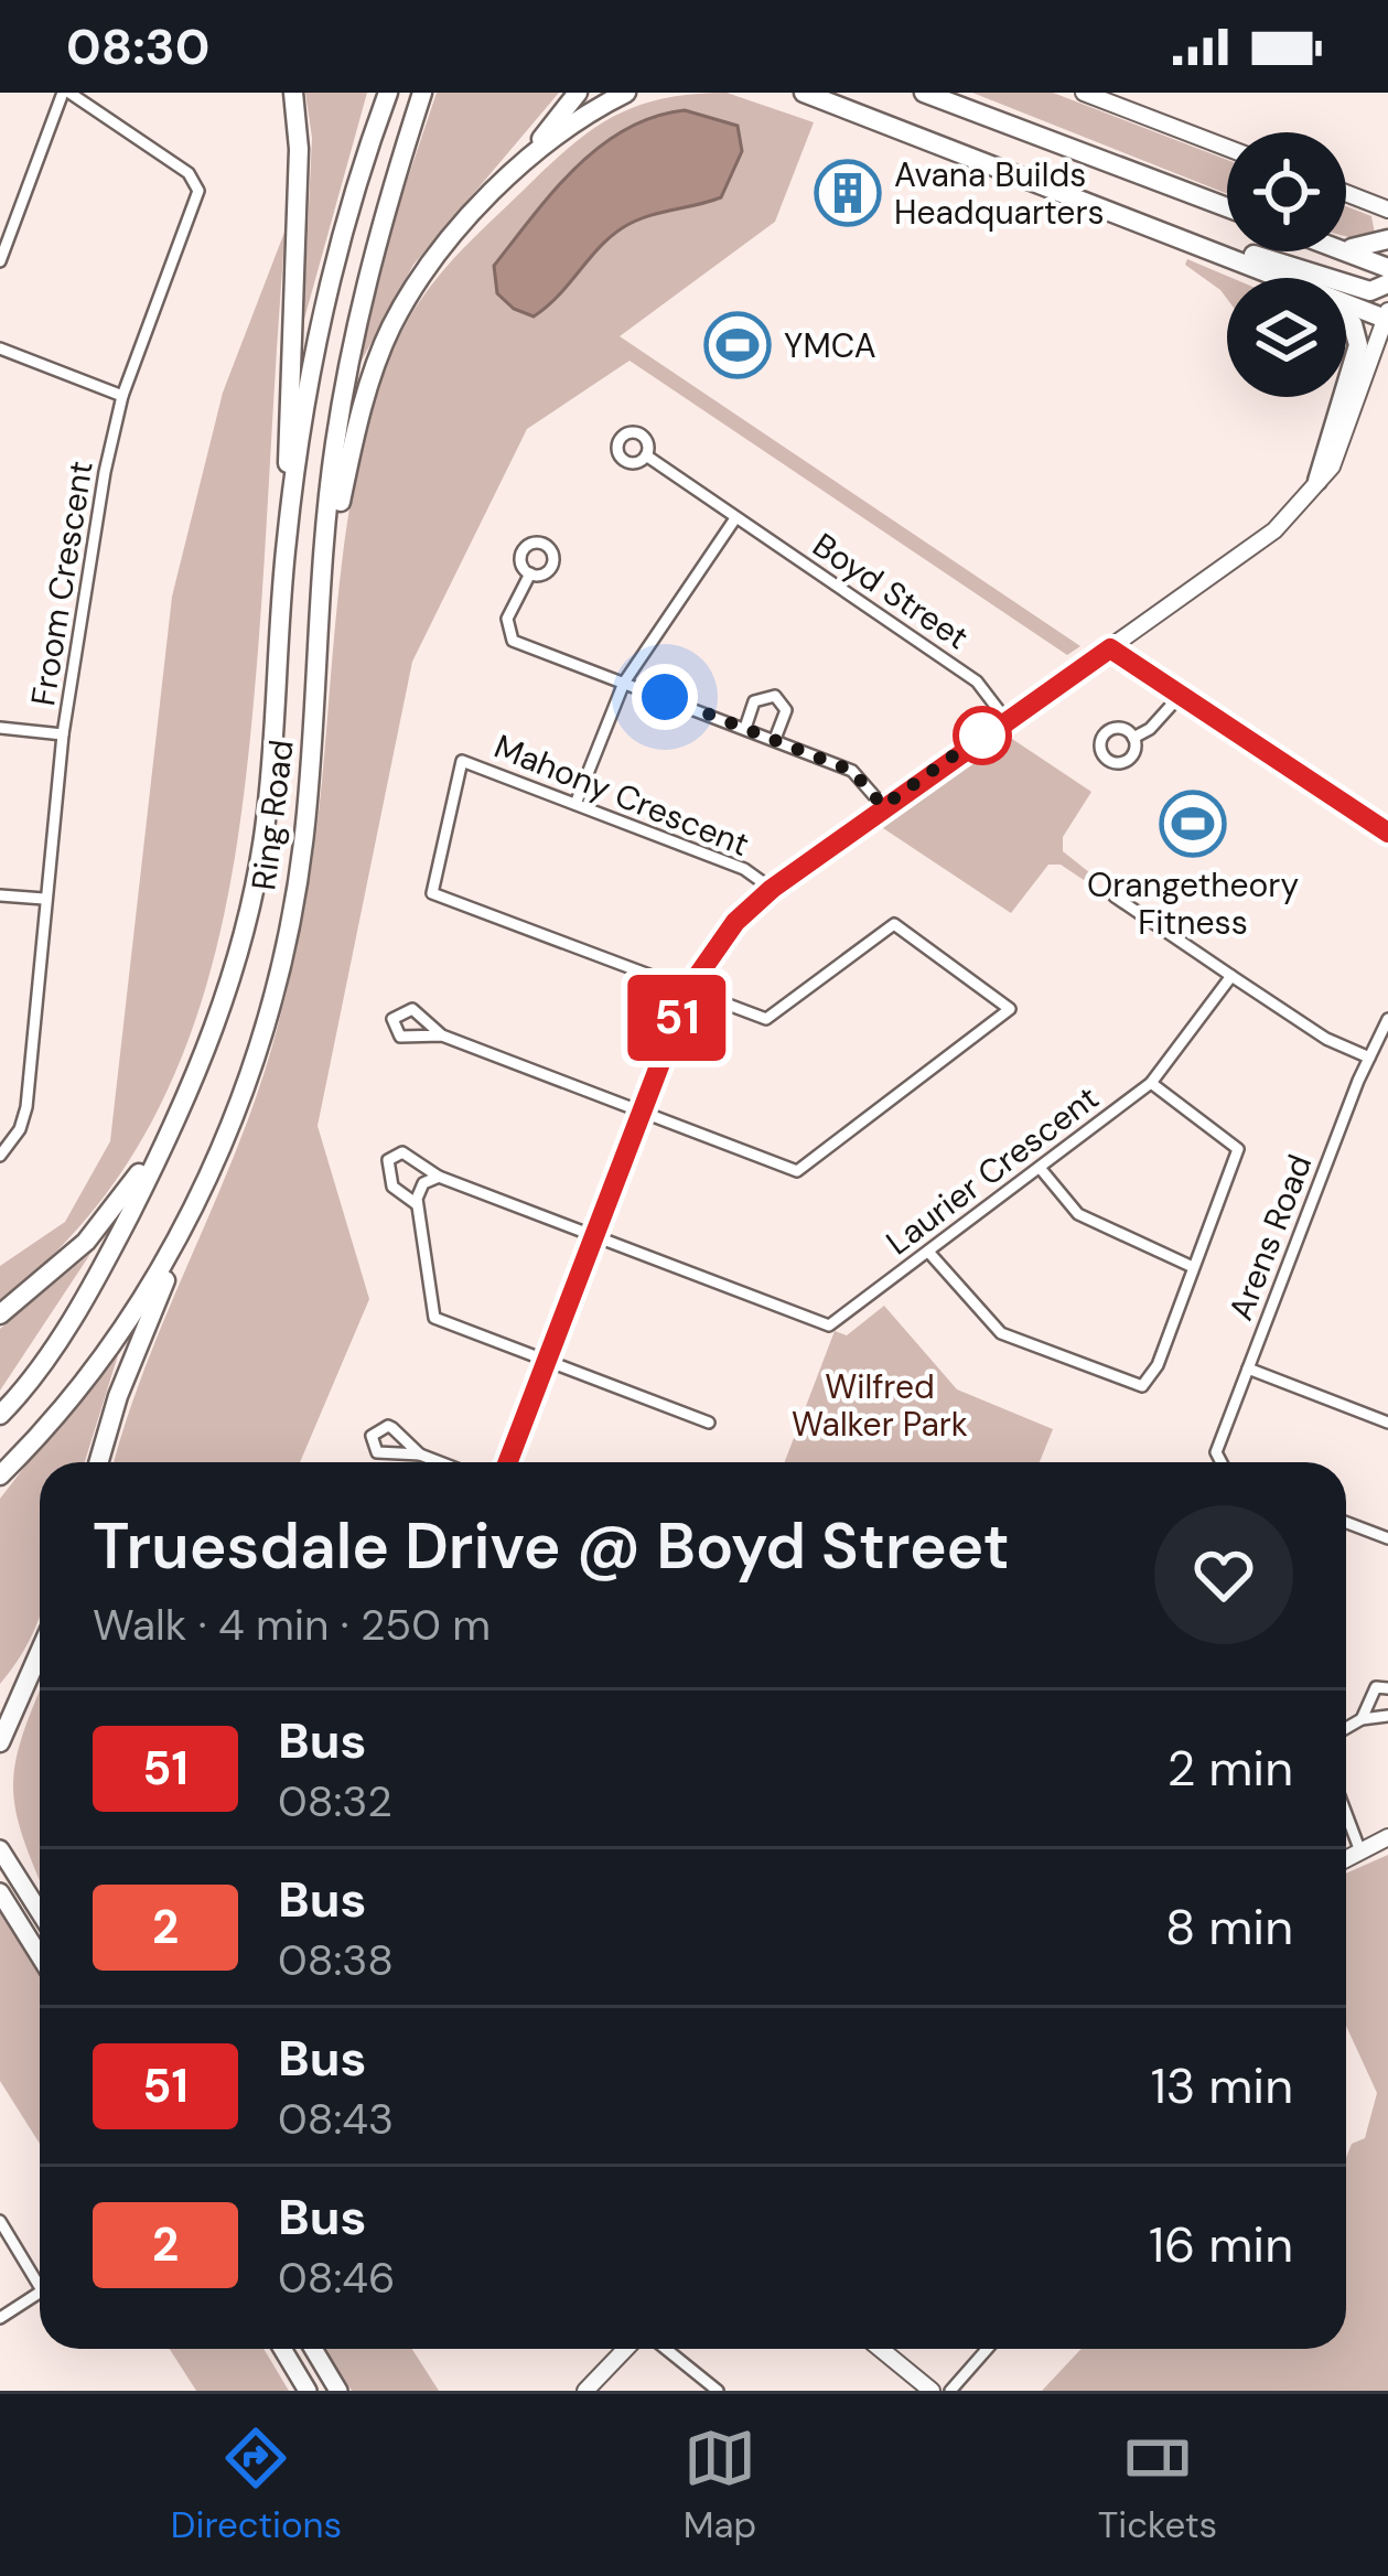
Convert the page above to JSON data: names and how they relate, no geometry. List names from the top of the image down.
{
  "streets": {
    "highway": ["Ring Road"],
    "street": [
      "Froom Crescent",
      "Boyd Street",
      "Mahony Crescent",
      "Laurier Crescent",
      "Arens Road"
    ]
  },
  "parks": ["Wilfred Walker Park"],
  "places": {
    "building": ["Avana Builds Headquarters"],
    "sports": ["YMCA", "Orangetheory Fitness"]
  },
  "lines": ["bus line 51"],
  "page": {
    "status": "08:30",
    "on_map": "51",
    "heading": ["Truesdale Drive @ Boyd Street", "Walk · 4 min · 250 m"],
    "list": [
      {
        "mark": "51",
        "name": "Bus",
        "note": "08:32",
        "value": "2 min"
      },
      {
        "mark": "2",
        "name": "Bus",
        "note": "08:38",
        "value": "8 min"
      },
      {
        "mark": "51",
        "name": "Bus",
        "note": "08:43",
        "value": "13 min"
      },
      {
        "mark": "2",
        "name": "Bus",
        "note": "08:46",
        "value": "16 min"
      }
    ],
    "tabs": ["Directions", "Map", "Tickets"]
  }
}
